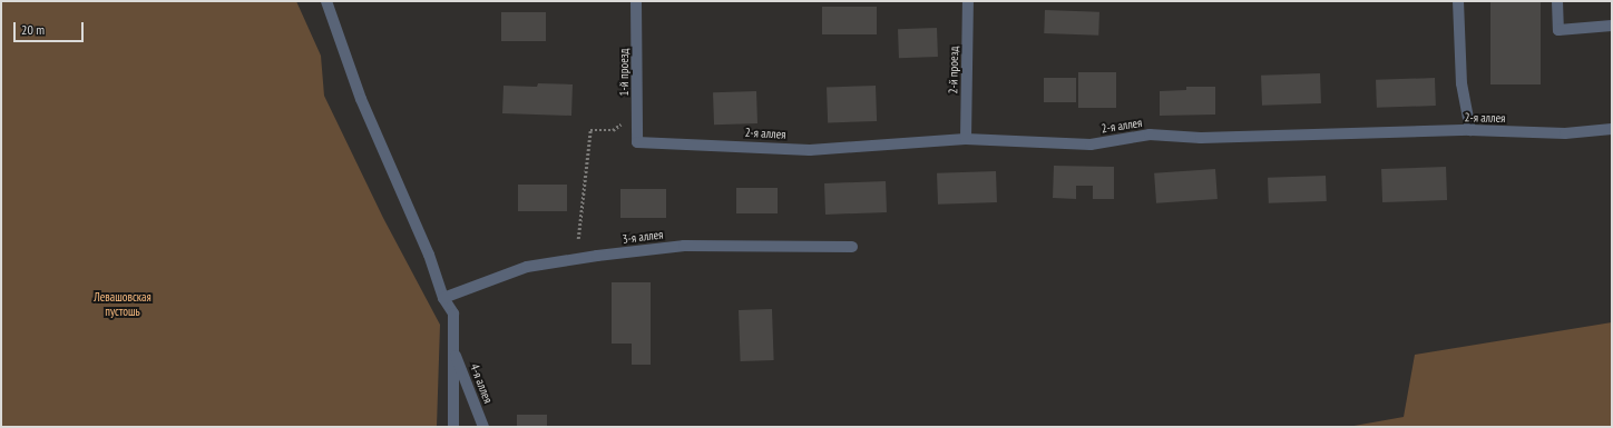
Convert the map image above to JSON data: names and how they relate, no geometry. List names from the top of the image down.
{
  "streets": {
    "street": [
      "2-й проезд",
      "1-й проезд",
      "2-я аллея",
      "3-я аллея",
      "4-я аллея"
    ]
  },
  "crossings": [
    ["2-й проезд", "2-я аллея"],
    ["1-й проезд", "2-я аллея"]
  ],
  "parks": ["Левашовская пустошь"],
  "scale_bar": "20 m"
}
